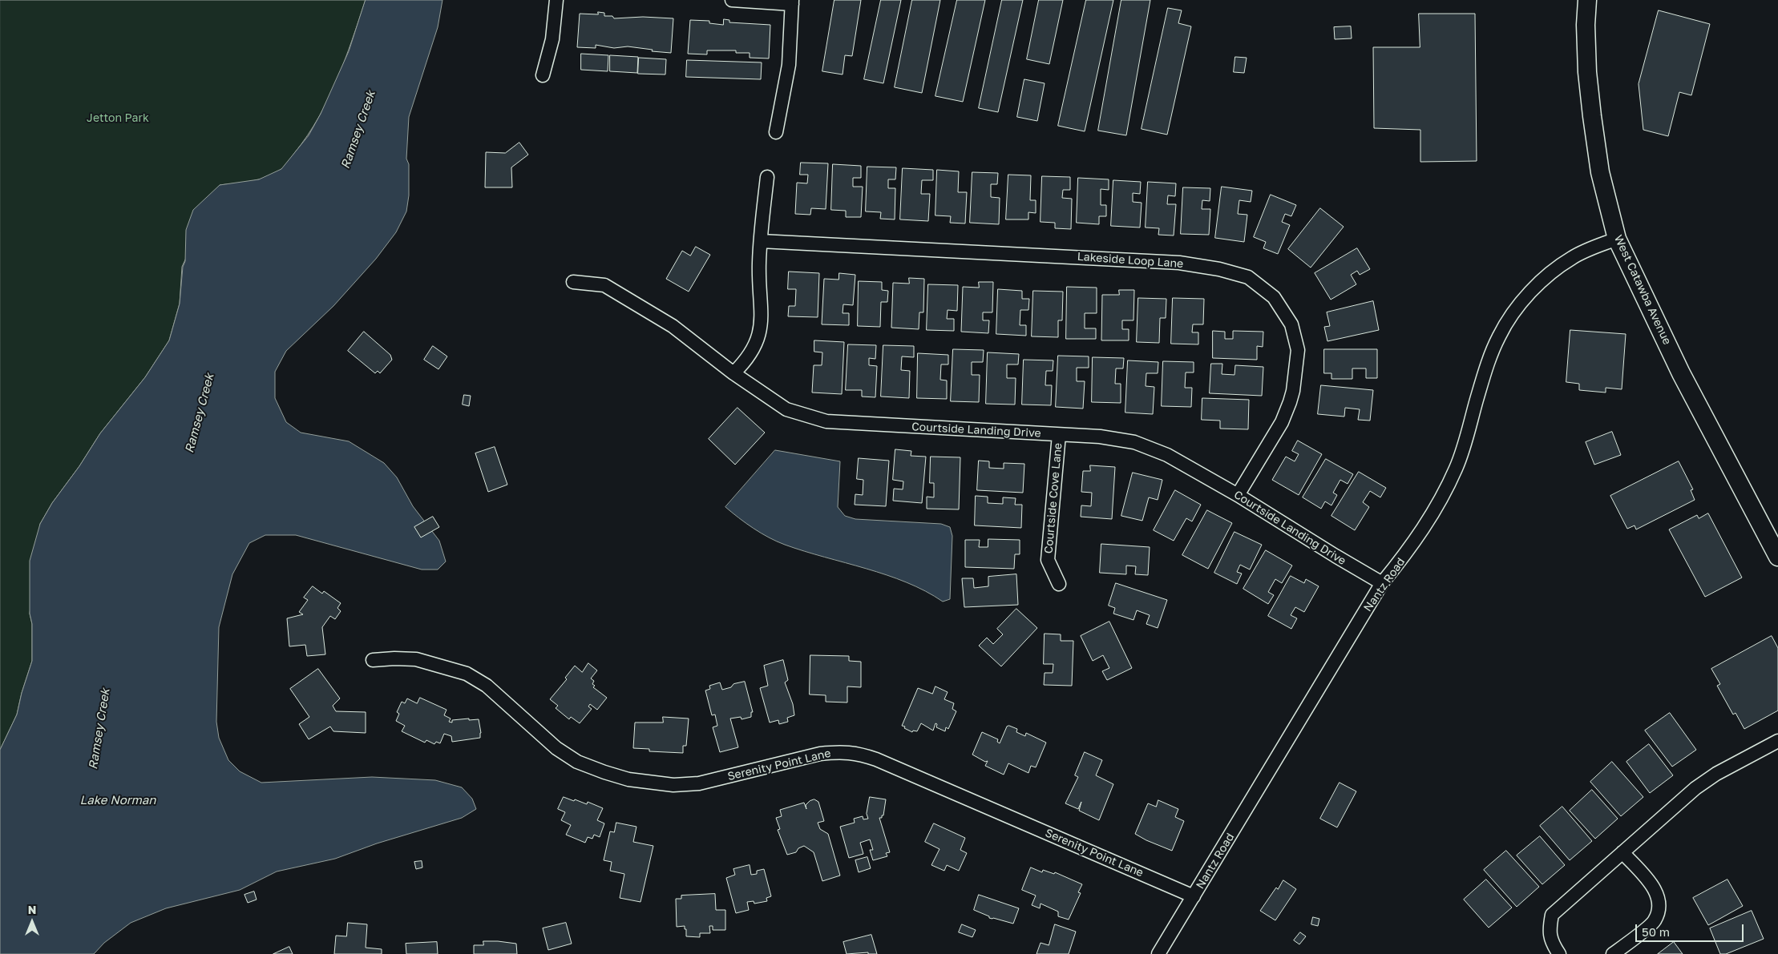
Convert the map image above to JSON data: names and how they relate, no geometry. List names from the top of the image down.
{
  "streets": {
    "main road": ["West Catawba Avenue"],
    "street": [
      "Lakeside Loop Lane",
      "Courtside Landing Drive",
      "Courtside Cove Lane",
      "Nantz Road",
      "Serenity Point Lane"
    ]
  },
  "crossings": [
    ["Lakeside Loop Lane", "Courtside Landing Drive"],
    ["West Catawba Avenue", "Nantz Road"],
    ["Courtside Landing Drive", "Courtside Cove Lane"],
    ["Courtside Landing Drive", "Nantz Road"],
    ["Nantz Road", "Serenity Point Lane"]
  ],
  "water": ["Ramsey Creek", "Lake Norman"],
  "parks": ["Jetton Park"],
  "scale_bar": "50 m",
  "north": "top"
}
